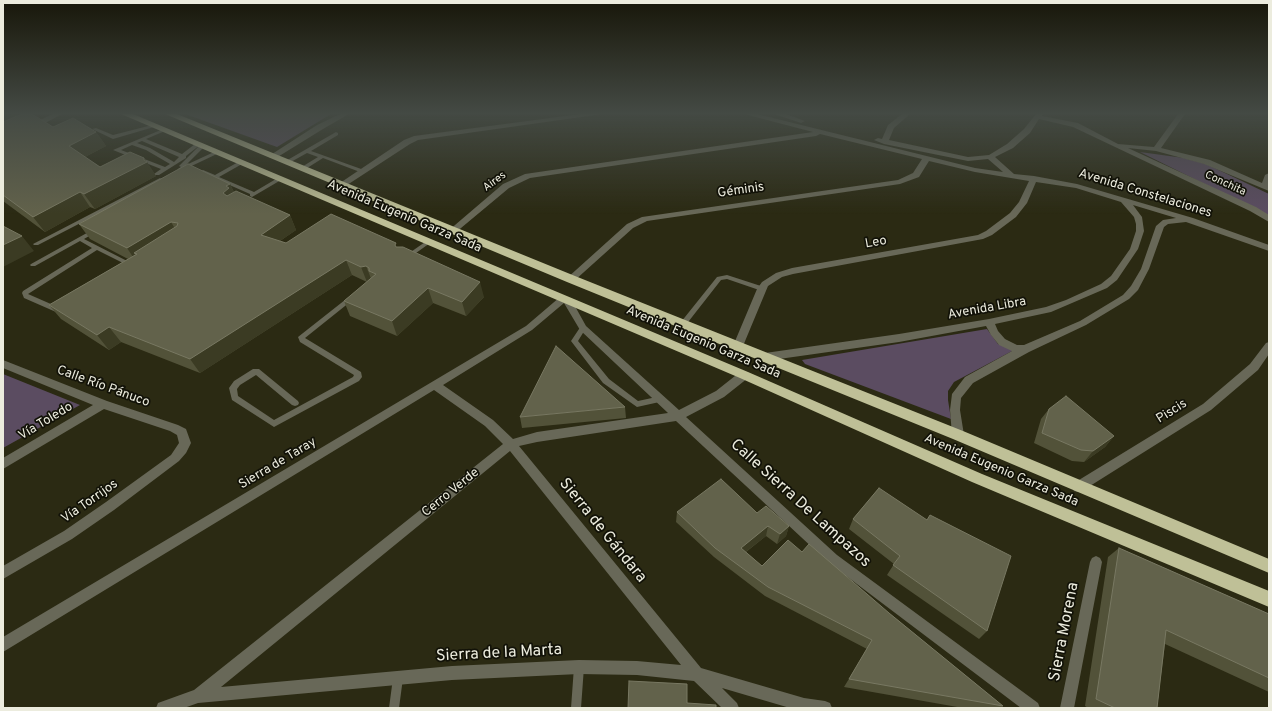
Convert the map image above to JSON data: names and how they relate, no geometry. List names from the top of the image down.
{
  "streets": {
    "highway": ["Avenida Eugenio Garza Sada"],
    "street": [
      "Aires",
      "Conchita",
      "Géminis",
      "Avenida Constelaciones",
      "Leo",
      "Avenida Libra",
      "Calle Río Pánuco",
      "Piscis",
      "Vía Toledo",
      "Sierra de Taray",
      "Cerro Verde",
      "Vía Torrijos",
      "Calle Sierra De Lampazos",
      "Sierra de Gándara",
      "Sierra Morena",
      "Sierra de la Marta"
    ]
  },
  "crossings": [
    ["Aires", "Avenida Eugenio Garza Sada"],
    ["Géminis", "Avenida Constelaciones"],
    ["Géminis", "Avenida Eugenio Garza Sada"],
    ["Avenida Constelaciones", "Leo"],
    ["Avenida Constelaciones", "Avenida Libra"],
    ["Avenida Eugenio Garza Sada", "Leo"],
    ["Avenida Eugenio Garza Sada", "Avenida Libra"],
    ["Avenida Eugenio Garza Sada", "Piscis"],
    ["Avenida Eugenio Garza Sada", "Sierra de Taray"],
    ["Avenida Eugenio Garza Sada", "Cerro Verde"],
    ["Avenida Eugenio Garza Sada", "Calle Sierra De Lampazos"],
    ["Calle Río Pánuco", "Vía Toledo"],
    ["Calle Río Pánuco", "Vía Torrijos"],
    ["Sierra de Taray", "Calle Sierra De Lampazos"],
    ["Sierra de Taray", "Sierra de Gándara"],
    ["Cerro Verde", "Calle Sierra De Lampazos"],
    ["Cerro Verde", "Sierra de Gándara"],
    ["Cerro Verde", "Sierra de la Marta"],
    ["Sierra de Gándara", "Sierra de la Marta"]
  ]
}
